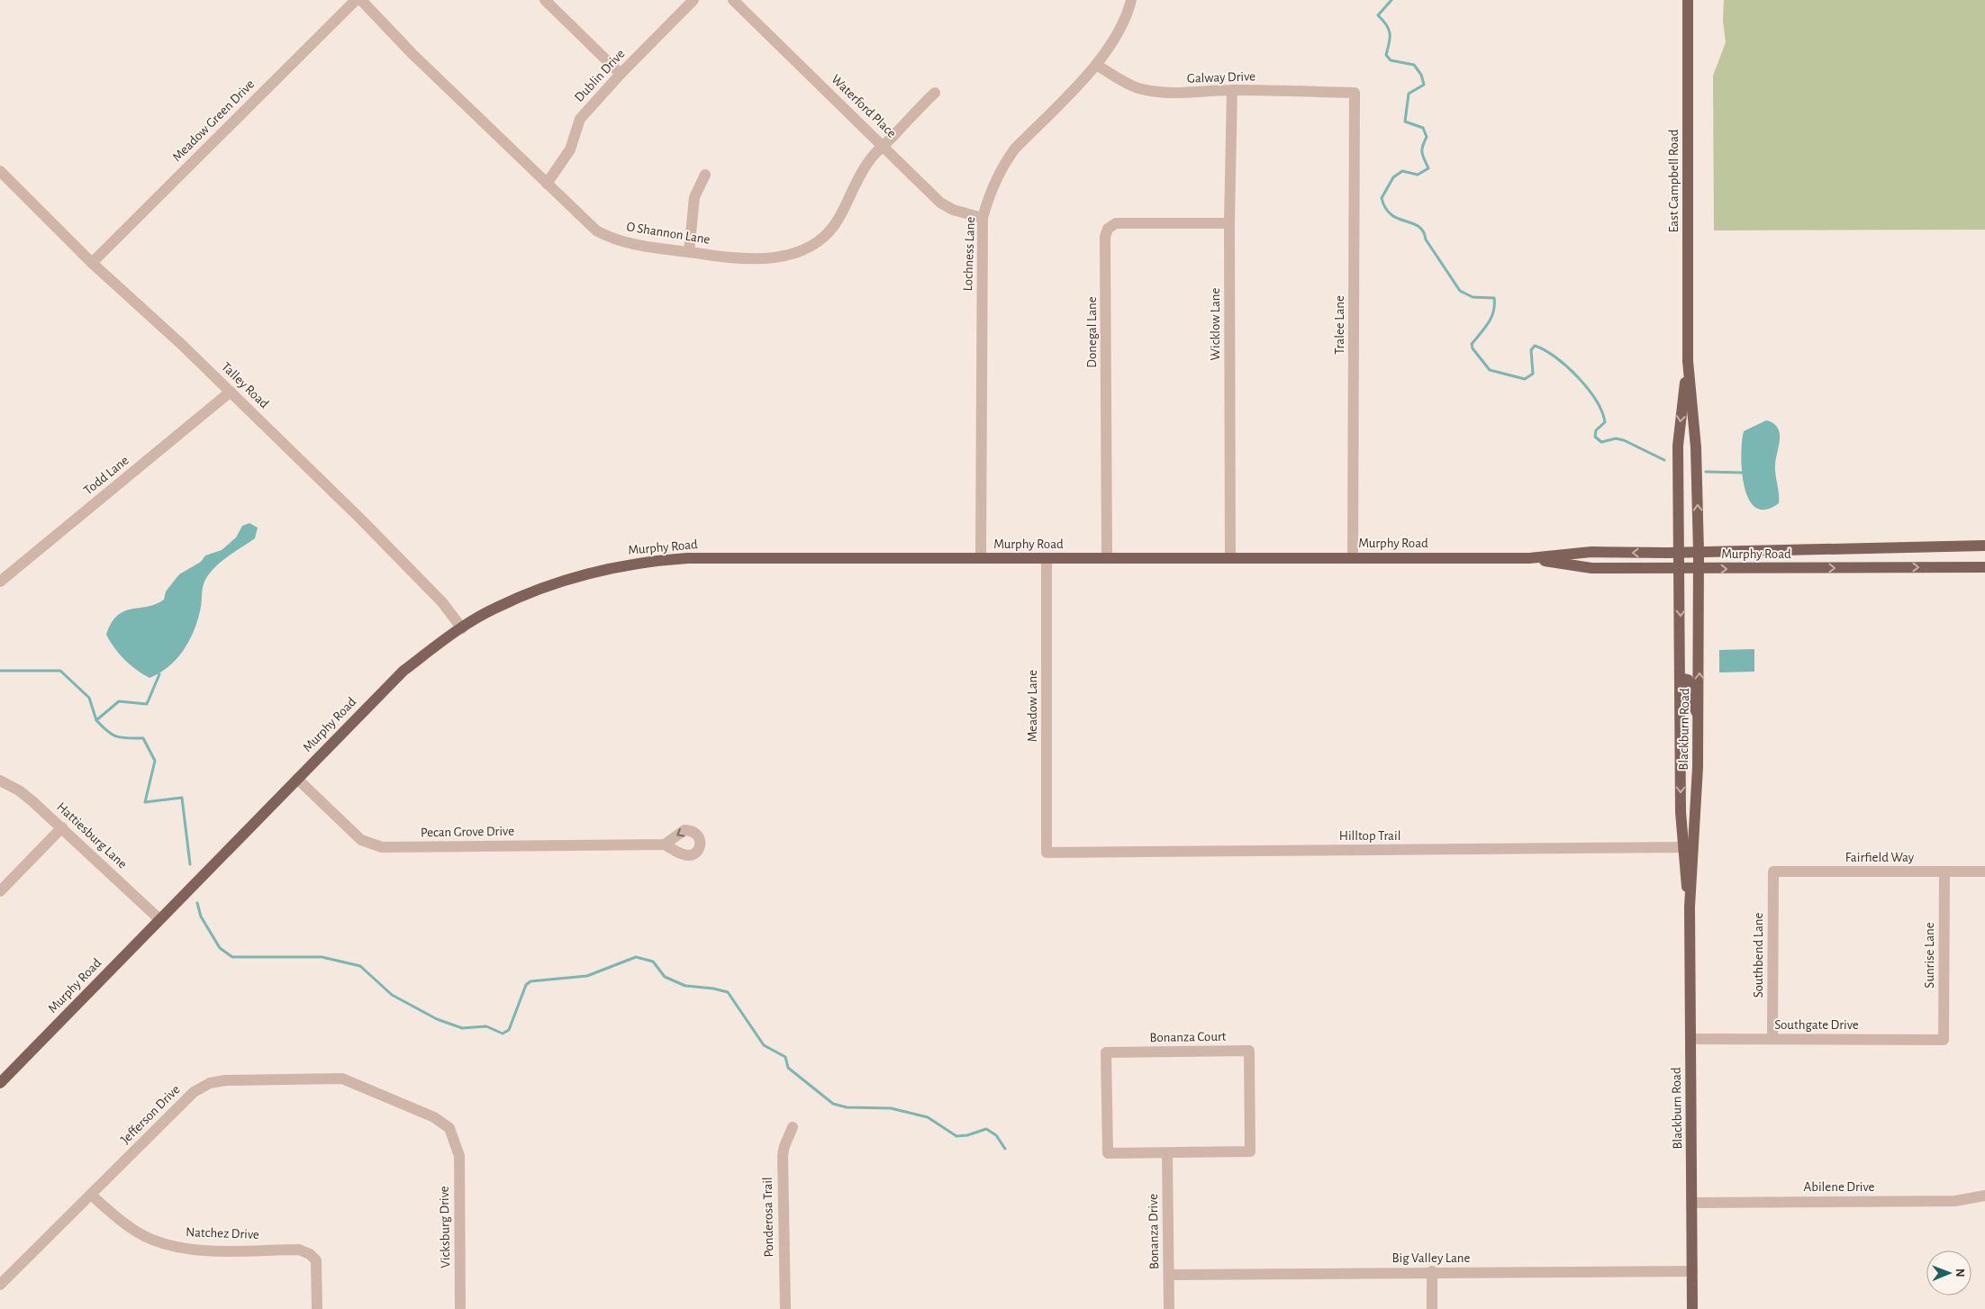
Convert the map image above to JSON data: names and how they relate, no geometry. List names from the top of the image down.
{
  "streets": {
    "main road": ["East Campbell Road", "Murphy Road", "Blackburn Road"],
    "street": [
      "Dublin Drive",
      "Galway Drive",
      "Waterford Place",
      "Meadow Green Drive",
      "O Shannon Lane",
      "Lochness Lane",
      "Wicklow Lane",
      "Tralee Lane",
      "Donegal Lane",
      "Talley Road",
      "Todd Lane",
      "Meadow Lane",
      "Pecan Grove Drive",
      "Hattiesburg Lane",
      "Hilltop Trail",
      "Fairfield Way",
      "Southbend Lane",
      "Sunrise Lane",
      "Southgate Drive",
      "Bonanza Court",
      "Jefferson Drive",
      "Abilene Drive",
      "Ponderosa Trail",
      "Vicksburg Drive",
      "Bonanza Drive",
      "Natchez Drive",
      "Big Valley Lane"
    ]
  },
  "crossings": [
    ["Dublin Drive", "O Shannon Lane"],
    ["Galway Drive", "Lochness Lane"],
    ["Galway Drive", "Wicklow Lane"],
    ["Galway Drive", "Tralee Lane"],
    ["Waterford Place", "O Shannon Lane"],
    ["Waterford Place", "Lochness Lane"],
    ["Meadow Green Drive", "Talley Road"],
    ["East Campbell Road", "Murphy Road"],
    ["East Campbell Road", "Blackburn Road"],
    ["Lochness Lane", "Murphy Road"],
    ["Wicklow Lane", "Donegal Lane"],
    ["Wicklow Lane", "Murphy Road"],
    ["Tralee Lane", "Murphy Road"],
    ["Donegal Lane", "Murphy Road"],
    ["Talley Road", "Todd Lane"],
    ["Talley Road", "Murphy Road"],
    ["Murphy Road", "Meadow Lane"],
    ["Murphy Road", "Blackburn Road"],
    ["Murphy Road", "Pecan Grove Drive"],
    ["Murphy Road", "Hattiesburg Lane"],
    ["Meadow Lane", "Hilltop Trail"],
    ["Blackburn Road", "Hilltop Trail"],
    ["Blackburn Road", "Southgate Drive"],
    ["Blackburn Road", "Abilene Drive"],
    ["Blackburn Road", "Big Valley Lane"],
    ["Fairfield Way", "Southbend Lane"],
    ["Fairfield Way", "Sunrise Lane"],
    ["Southbend Lane", "Southgate Drive"],
    ["Sunrise Lane", "Southgate Drive"],
    ["Bonanza Court", "Bonanza Drive"],
    ["Jefferson Drive", "Vicksburg Drive"],
    ["Jefferson Drive", "Natchez Drive"],
    ["Bonanza Drive", "Big Valley Lane"]
  ],
  "north": "right"
}
